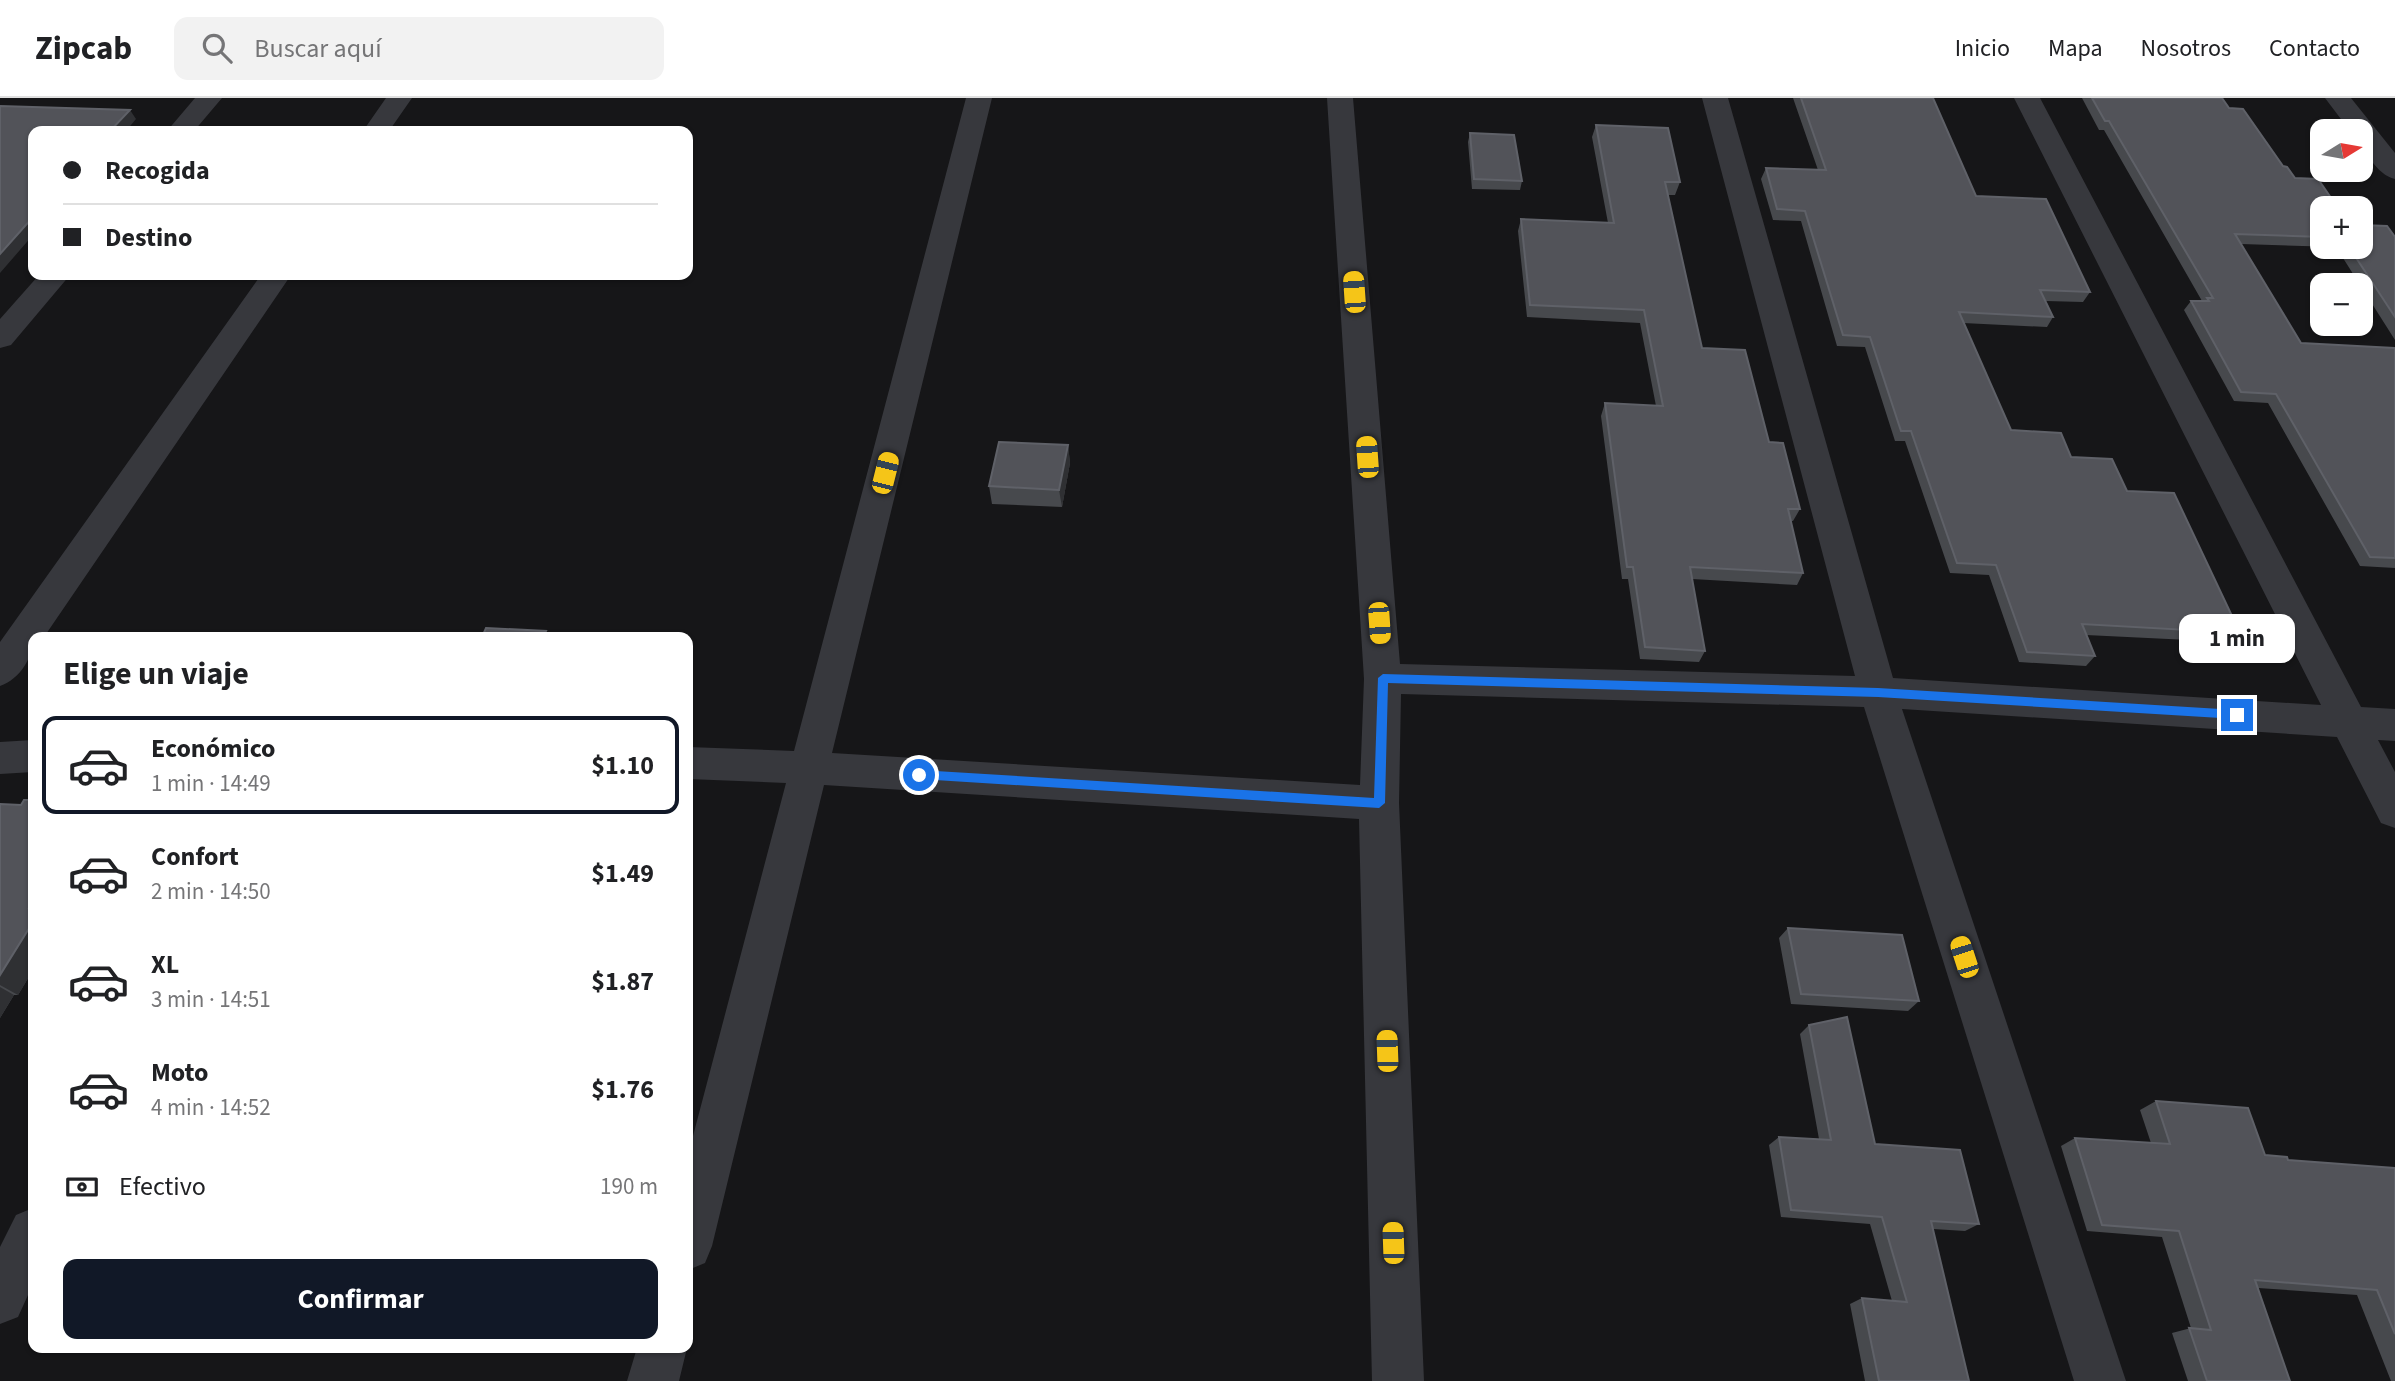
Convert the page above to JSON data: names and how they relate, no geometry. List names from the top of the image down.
{
  "north": "right",
  "page": {
    "header": "Zipcab",
    "search": "Buscar aquí",
    "nav": [
      "Inicio",
      "Mapa",
      "Nosotros",
      "Contacto"
    ],
    "map_buttons": ["+", "−"],
    "banner": ["Recogida", "Destino"],
    "bubble": "1 min",
    "heading": "Elige un viaje",
    "list": [
      {
        "name": "Económico",
        "note": "1 min · 14:49",
        "value": "$1.10"
      },
      {
        "name": "Confort",
        "note": "2 min · 14:50",
        "value": "$1.49"
      },
      {
        "name": "XL",
        "note": "3 min · 14:51",
        "value": "$1.87"
      },
      {
        "name": "Moto",
        "note": "4 min · 14:52",
        "value": "$1.76"
      }
    ],
    "pay": ["Efectivo", "190 m"],
    "buttons": "Confirmar"
  }
}
